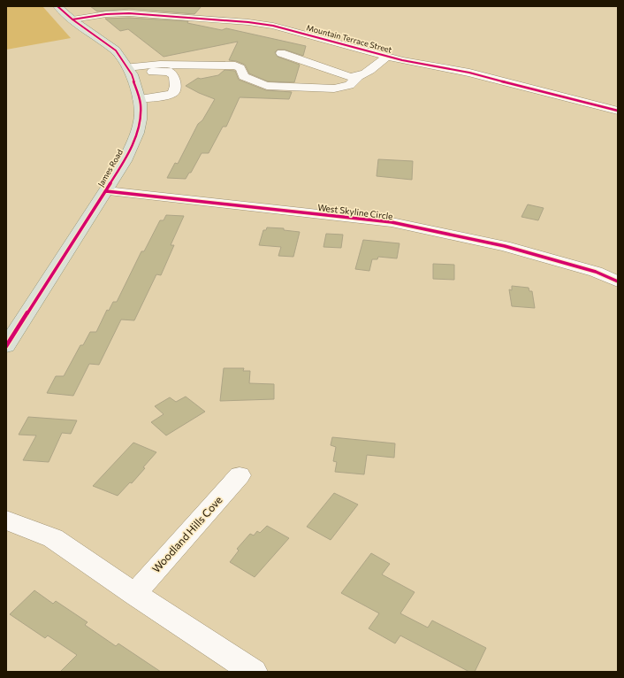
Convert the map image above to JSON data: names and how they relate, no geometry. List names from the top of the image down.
{
  "streets": {
    "main road": ["James Road"],
    "street": ["Mountain Terrace Street", "West Skyline Circle", "Woodland Hills Cove"]
  },
  "crossings": [
    ["Mountain Terrace Street", "James Road"],
    ["James Road", "West Skyline Circle"]
  ]
}
